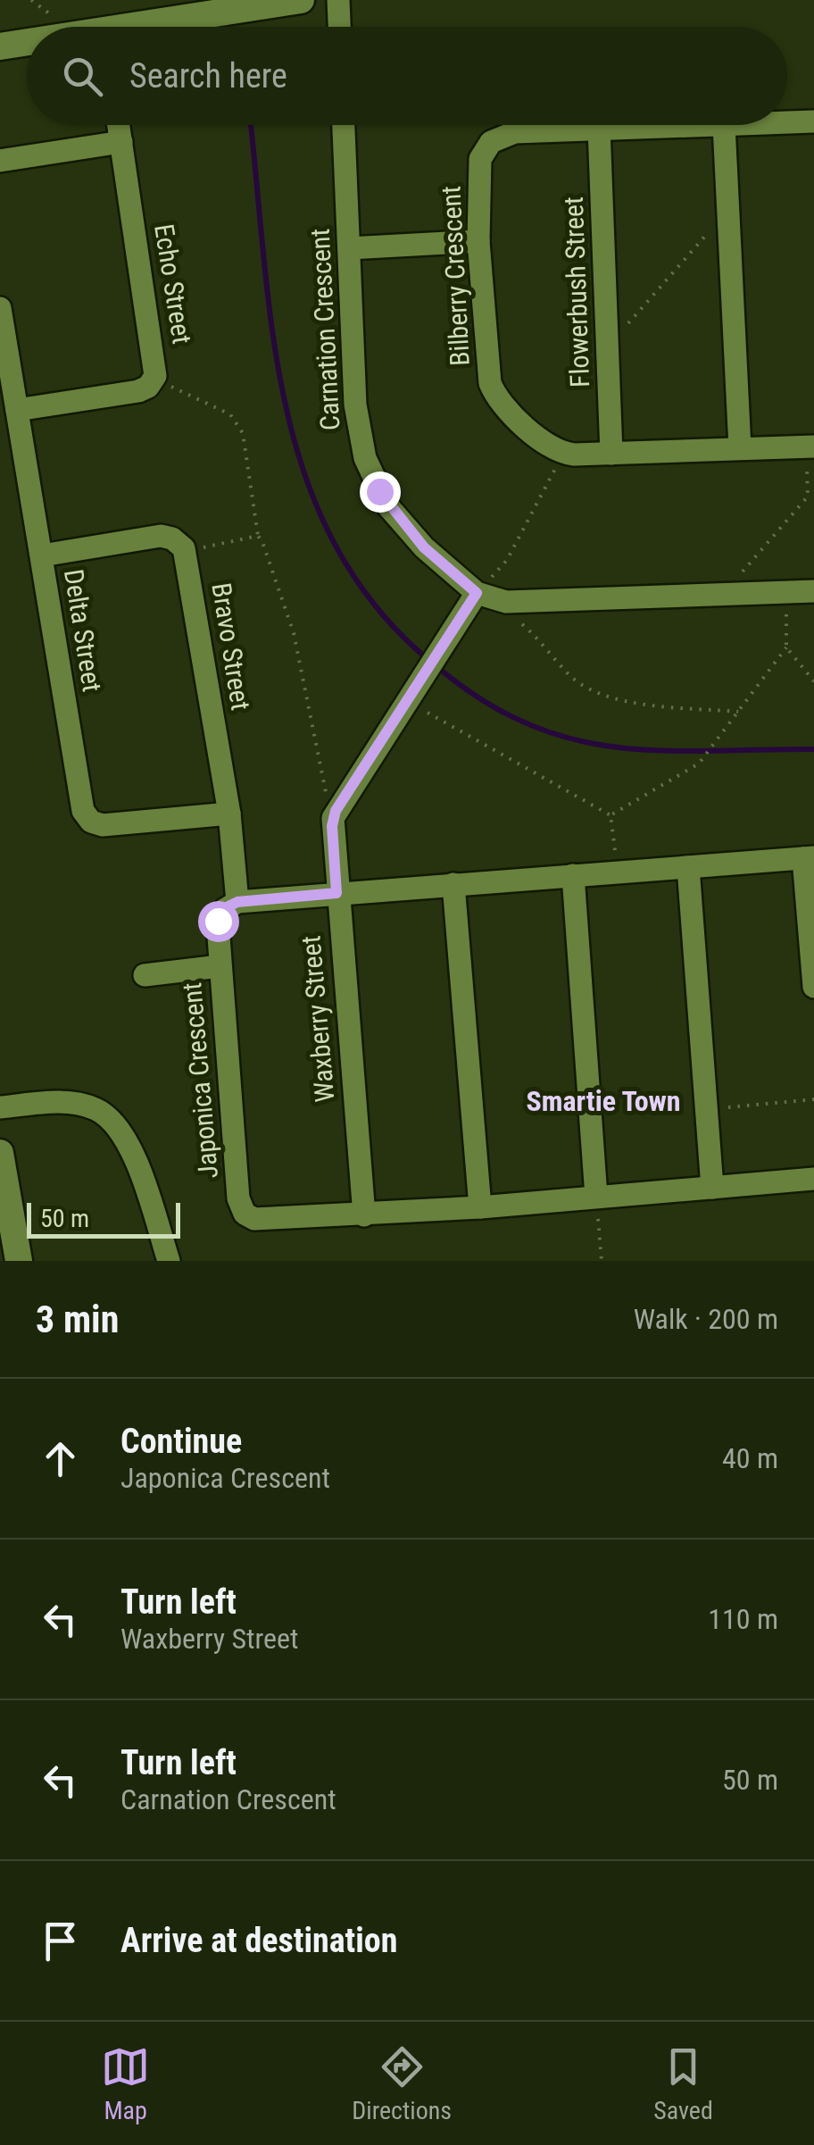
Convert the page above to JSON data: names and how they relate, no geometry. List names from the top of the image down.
{
  "streets": {
    "street": [
      "Bilberry Crescent",
      "Echo Street",
      "Flowerbush Street",
      "Carnation Crescent",
      "Delta Street",
      "Bravo Street",
      "Waxberry Street",
      "Japonica Crescent"
    ]
  },
  "crossings": [
    ["Bilberry Crescent", "Flowerbush Street"],
    ["Echo Street", "Delta Street"],
    ["Delta Street", "Bravo Street"],
    ["Bravo Street", "Japonica Crescent"],
    ["Waxberry Street", "Japonica Crescent"]
  ],
  "districts": ["Smartie Town"],
  "scale_bar": "50 m",
  "page": {
    "search": "Search here",
    "scale": "50 m",
    "heading": ["3 min", "Walk · 200 m"],
    "list": [
      ["Continue", "Japonica Crescent", "40 m"],
      ["Turn left", "Waxberry Street", "110 m"],
      ["Turn left", "Carnation Crescent", "50 m"],
      "Arrive at destination"
    ],
    "nav": ["Map", "Directions", "Saved"]
  }
}
